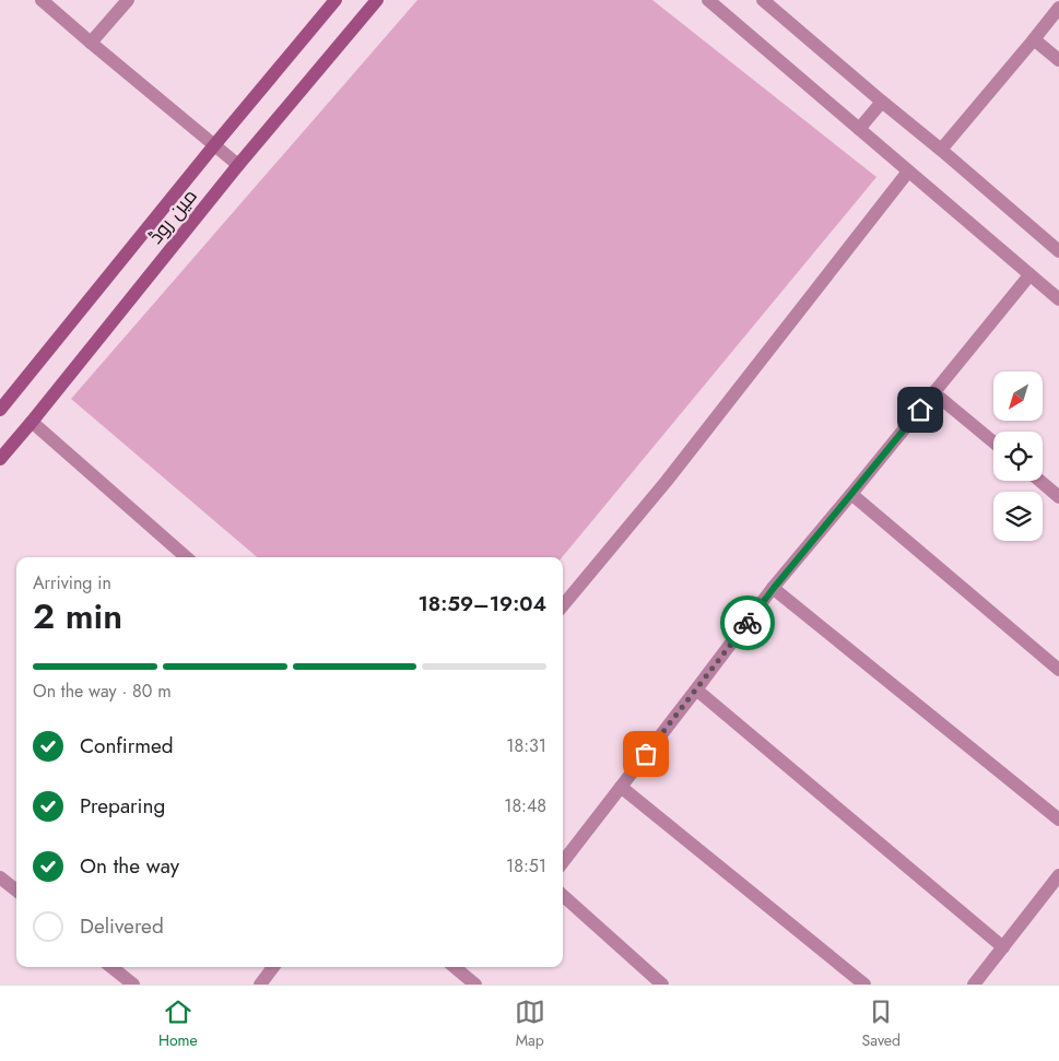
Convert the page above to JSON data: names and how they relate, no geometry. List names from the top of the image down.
{
  "streets": {
    "main road": ["مین روڈ"]
  },
  "north": "bottom left",
  "page": {
    "heading": ["2 min", "Arriving in", "18:59–19:04"],
    "bar": "On the way · 80 m",
    "list": [
      ["Confirmed", "18:31"],
      ["Preparing", "18:48"],
      ["On the way", "18:51"],
      "Delivered"
    ],
    "tabs": ["Home", "Map", "Saved"]
  }
}
